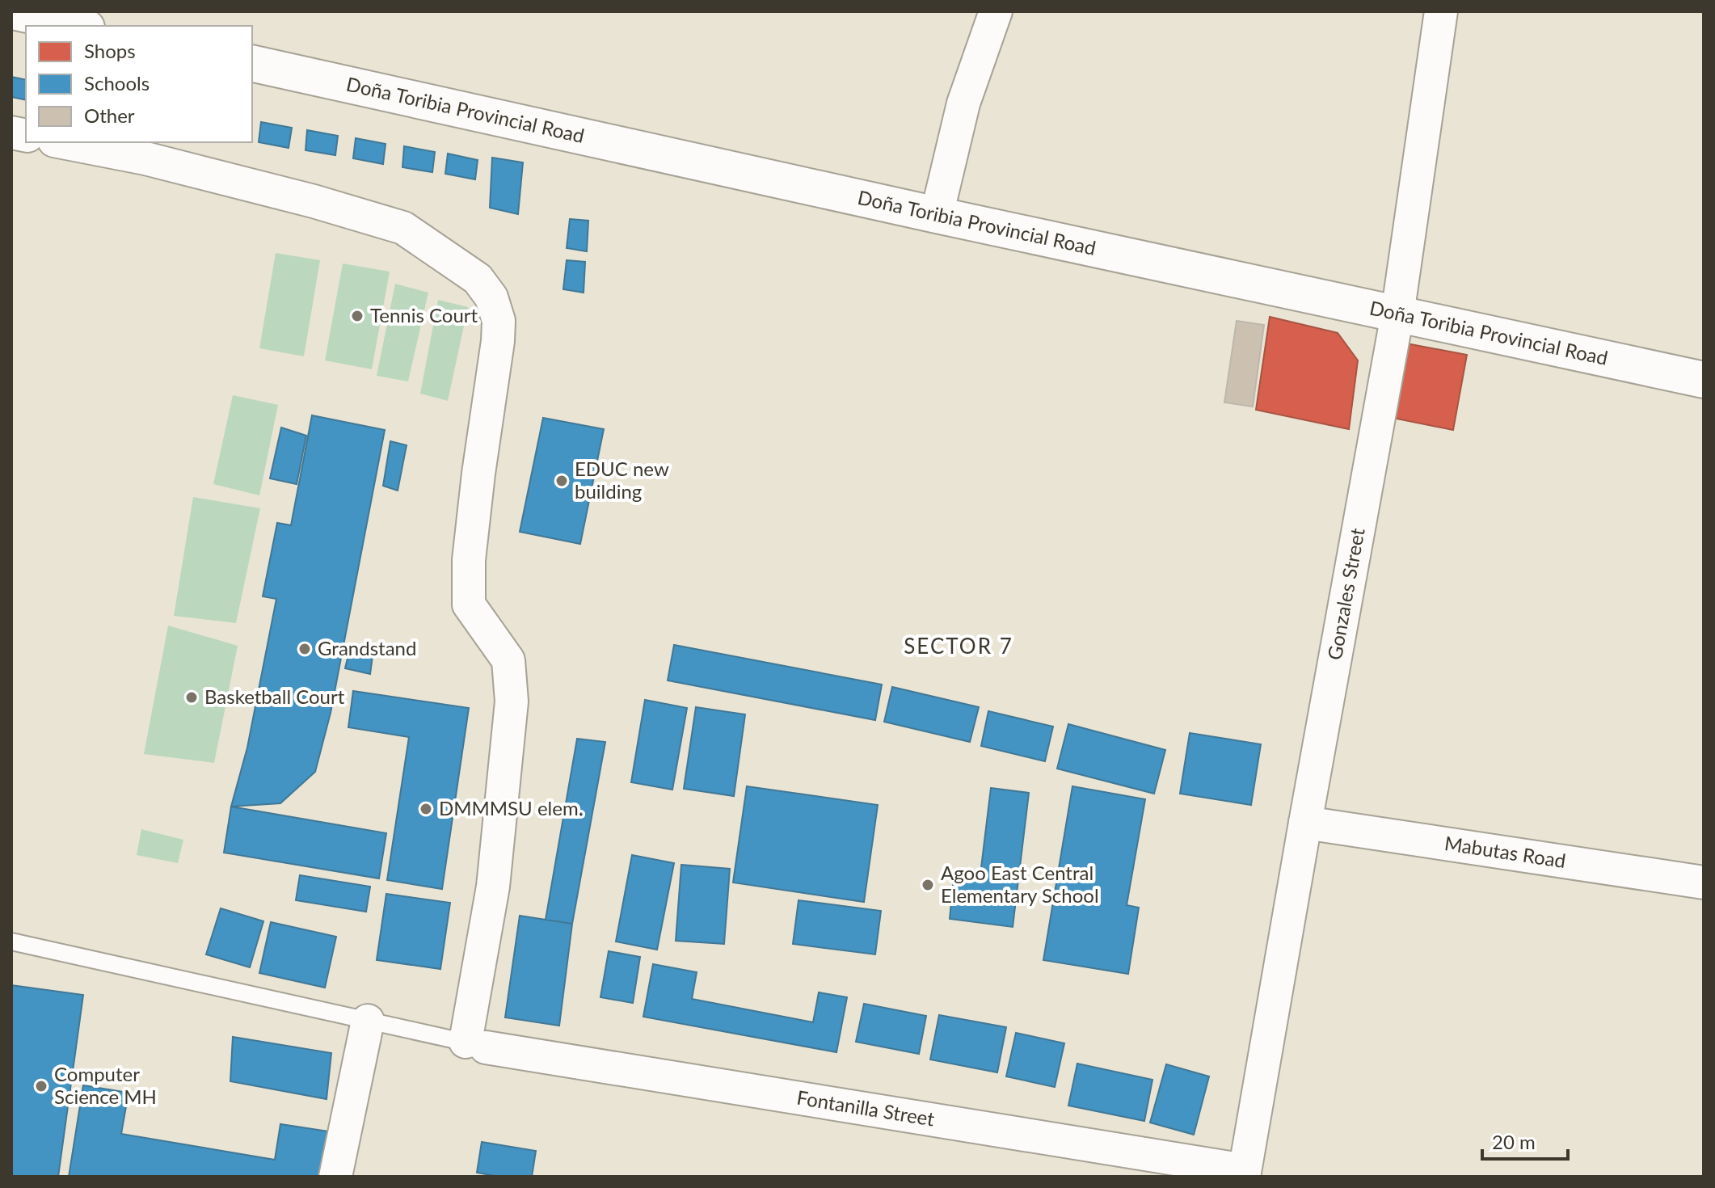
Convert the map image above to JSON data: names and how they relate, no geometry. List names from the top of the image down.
{
  "streets": {
    "street": [
      "Doña Toribia Provincial Road",
      "Gonzales Street",
      "Mabutas Road",
      "Fontanilla Street"
    ]
  },
  "crossings": [
    ["Doña Toribia Provincial Road", "Gonzales Street"],
    ["Gonzales Street", "Mabutas Road"],
    ["Gonzales Street", "Fontanilla Street"]
  ],
  "districts": ["SECTOR 7"],
  "places": [
    "Tennis Court",
    "EDUC new building",
    "Grandstand",
    "Basketball Court",
    "DMMMSU elem.",
    "Agoo East Central Elementary School",
    "Computer Science MH"
  ],
  "legend": ["Shops", "Schools", "Other"],
  "scale_bar": "20 m"
}
